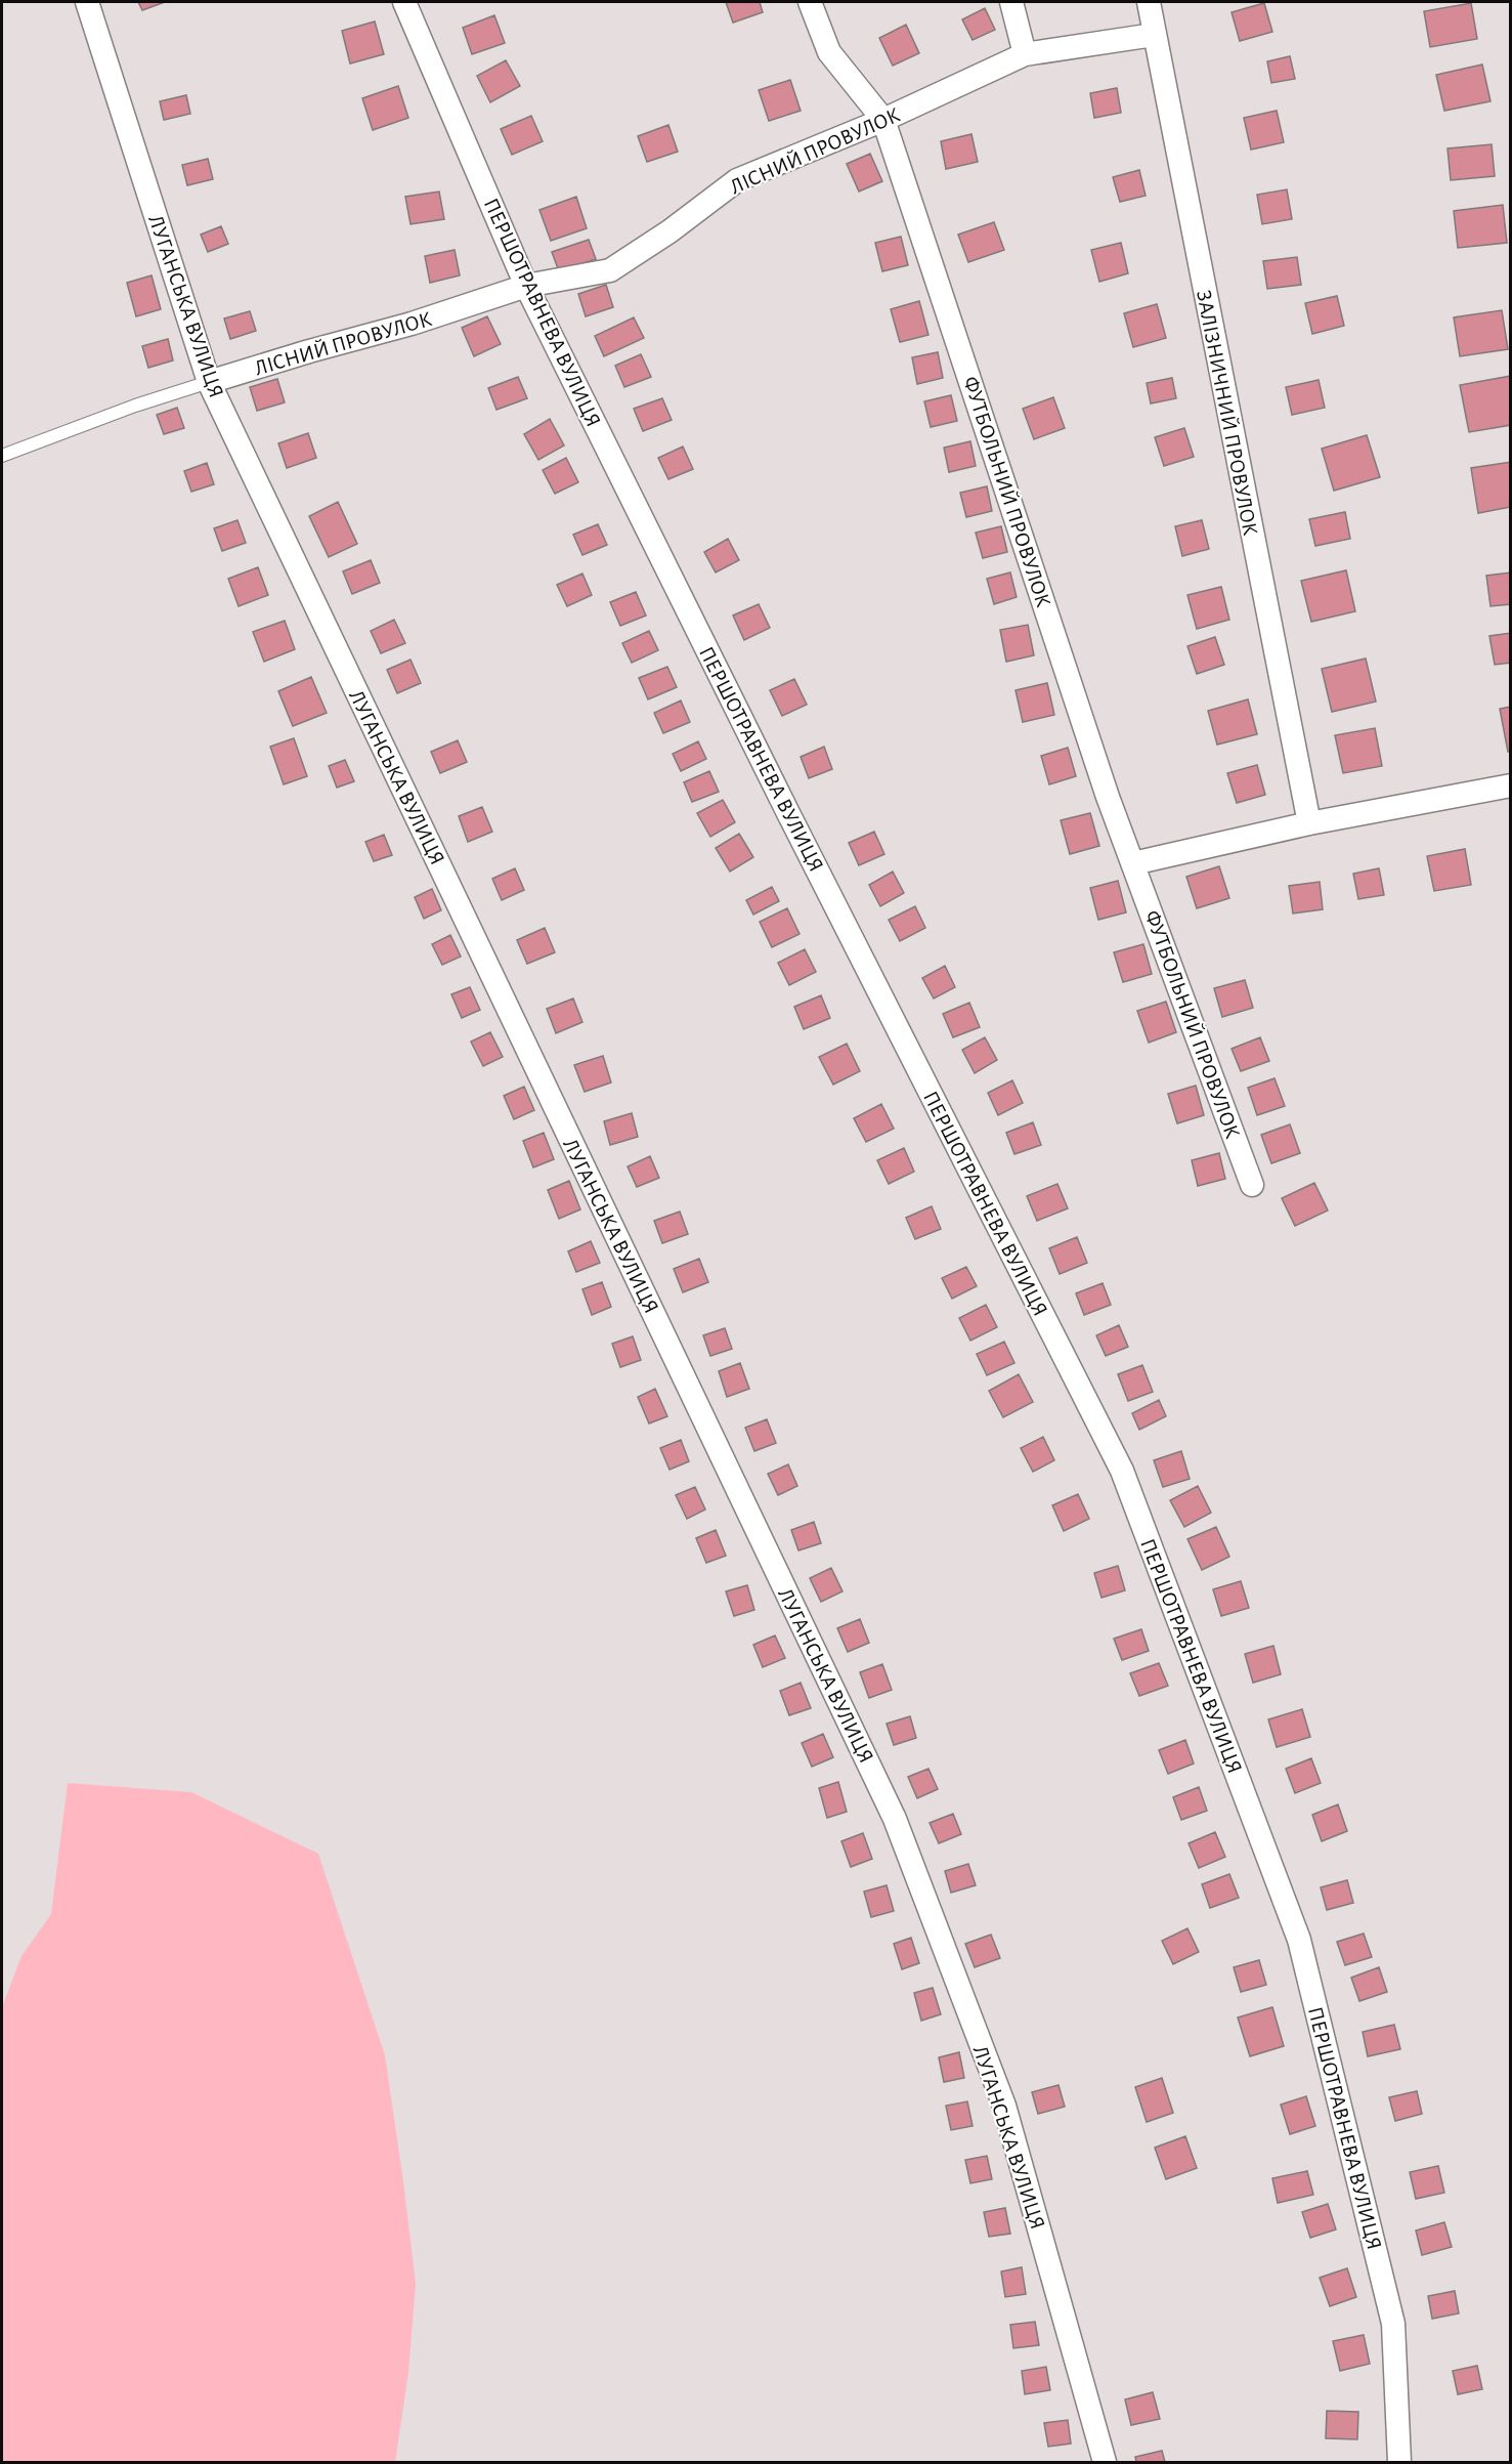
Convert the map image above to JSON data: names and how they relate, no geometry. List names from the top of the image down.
{
  "streets": {
    "street": [
      "ЛІСНИЙ ПРОВУЛОК",
      "ЛУГАНСЬКА ВУЛИЦЯ",
      "ПЕРШОТРАВНЕВА ВУЛИЦЯ",
      "ЗАЛІЗНИЧНИЙ ПРОВУЛОК",
      "ФУТБОЛЬНИЙ ПРОВУЛОК"
    ]
  },
  "crossings": [
    ["ЛІСНИЙ ПРОВУЛОК", "ЛУГАНСЬКА ВУЛИЦЯ"],
    ["ЛІСНИЙ ПРОВУЛОК", "ПЕРШОТРАВНЕВА ВУЛИЦЯ"],
    ["ЛІСНИЙ ПРОВУЛОК", "ЗАЛІЗНИЧНИЙ ПРОВУЛОК"],
    ["ЛІСНИЙ ПРОВУЛОК", "ФУТБОЛЬНИЙ ПРОВУЛОК"]
  ]
}
